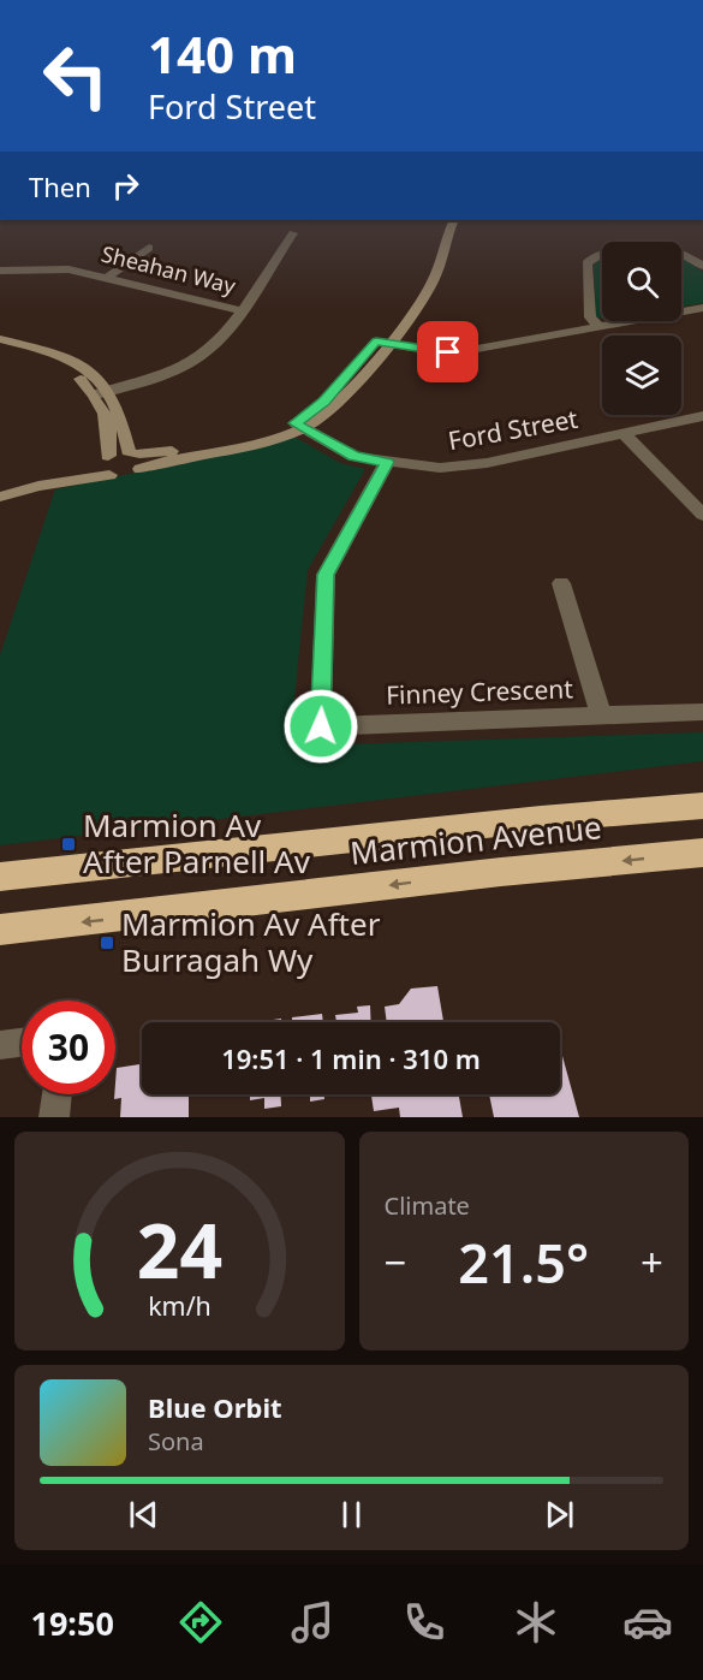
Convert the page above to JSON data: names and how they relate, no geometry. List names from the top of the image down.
{
  "streets": {
    "highway": ["Marmion Avenue"],
    "street": ["Sheahan Way", "Ford Street", "Finney Crescent"]
  },
  "crossings": [
    ["Ford Street", "Finney Crescent"]
  ],
  "places": {
    "transit": ["Marmion Av After Parnell Av", "Marmion Av After Burragah Wy"]
  },
  "page": {
    "turn": ["140 m", "Ford Street"],
    "then": "Then",
    "limit": "30",
    "trip": "19:51 · 1 min · 310 m",
    "tile": "Climate",
    "heat": ["−", "21.5°", "+"],
    "song": ["Blue Orbit", "Sona"],
    "tabs": "19:50",
    "gauge": ["24", "km/h"]
  }
}
